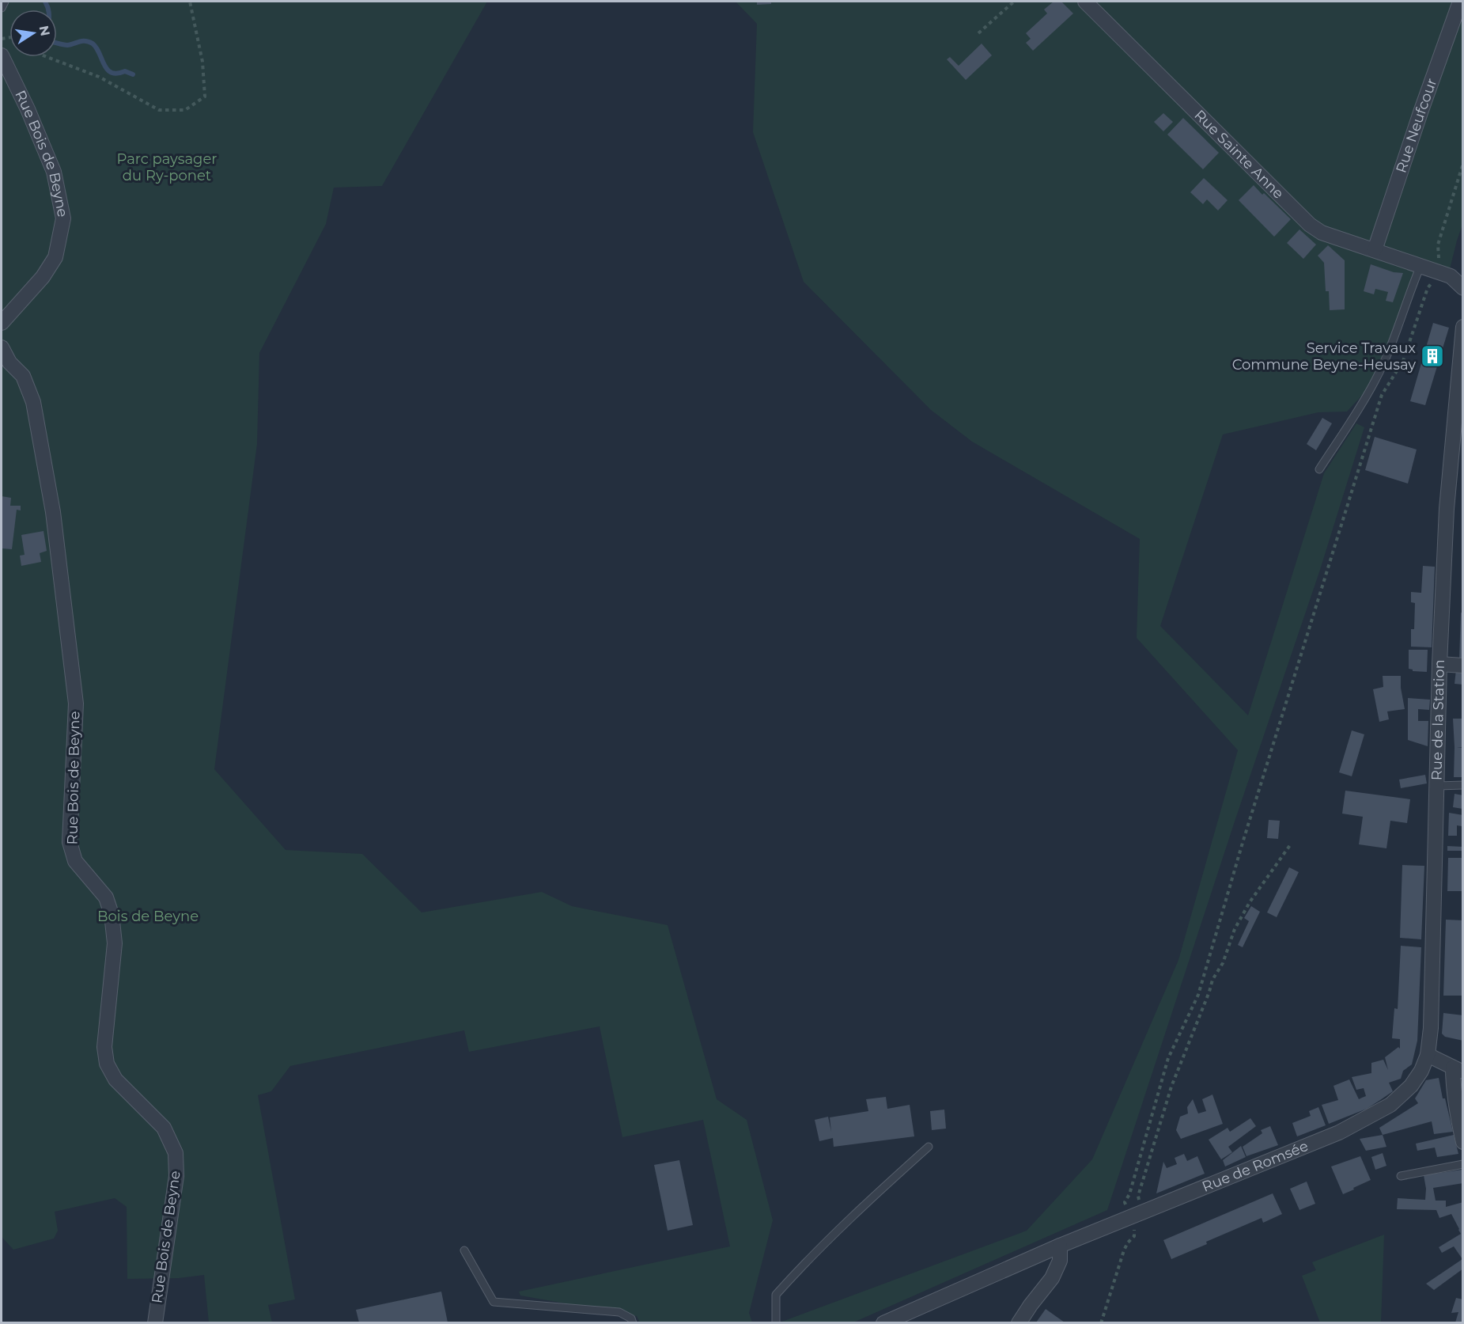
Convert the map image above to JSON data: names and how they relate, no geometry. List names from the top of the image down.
{
  "streets": {
    "street": [
      "Rue Neufcour",
      "Rue Bois de Beyne",
      "Rue Sainte Anne",
      "Rue de la Station",
      "Rue de Romsée"
    ]
  },
  "crossings": [
    ["Rue Neufcour", "Rue Sainte Anne"],
    ["Rue de la Station", "Rue de Romsée"]
  ],
  "parks": ["Parc paysager du Ry-ponet", "Bois de Beyne"],
  "places": {
    "building": ["Service Travaux Commune Beyne-Heusay"]
  },
  "north": "right"
}
